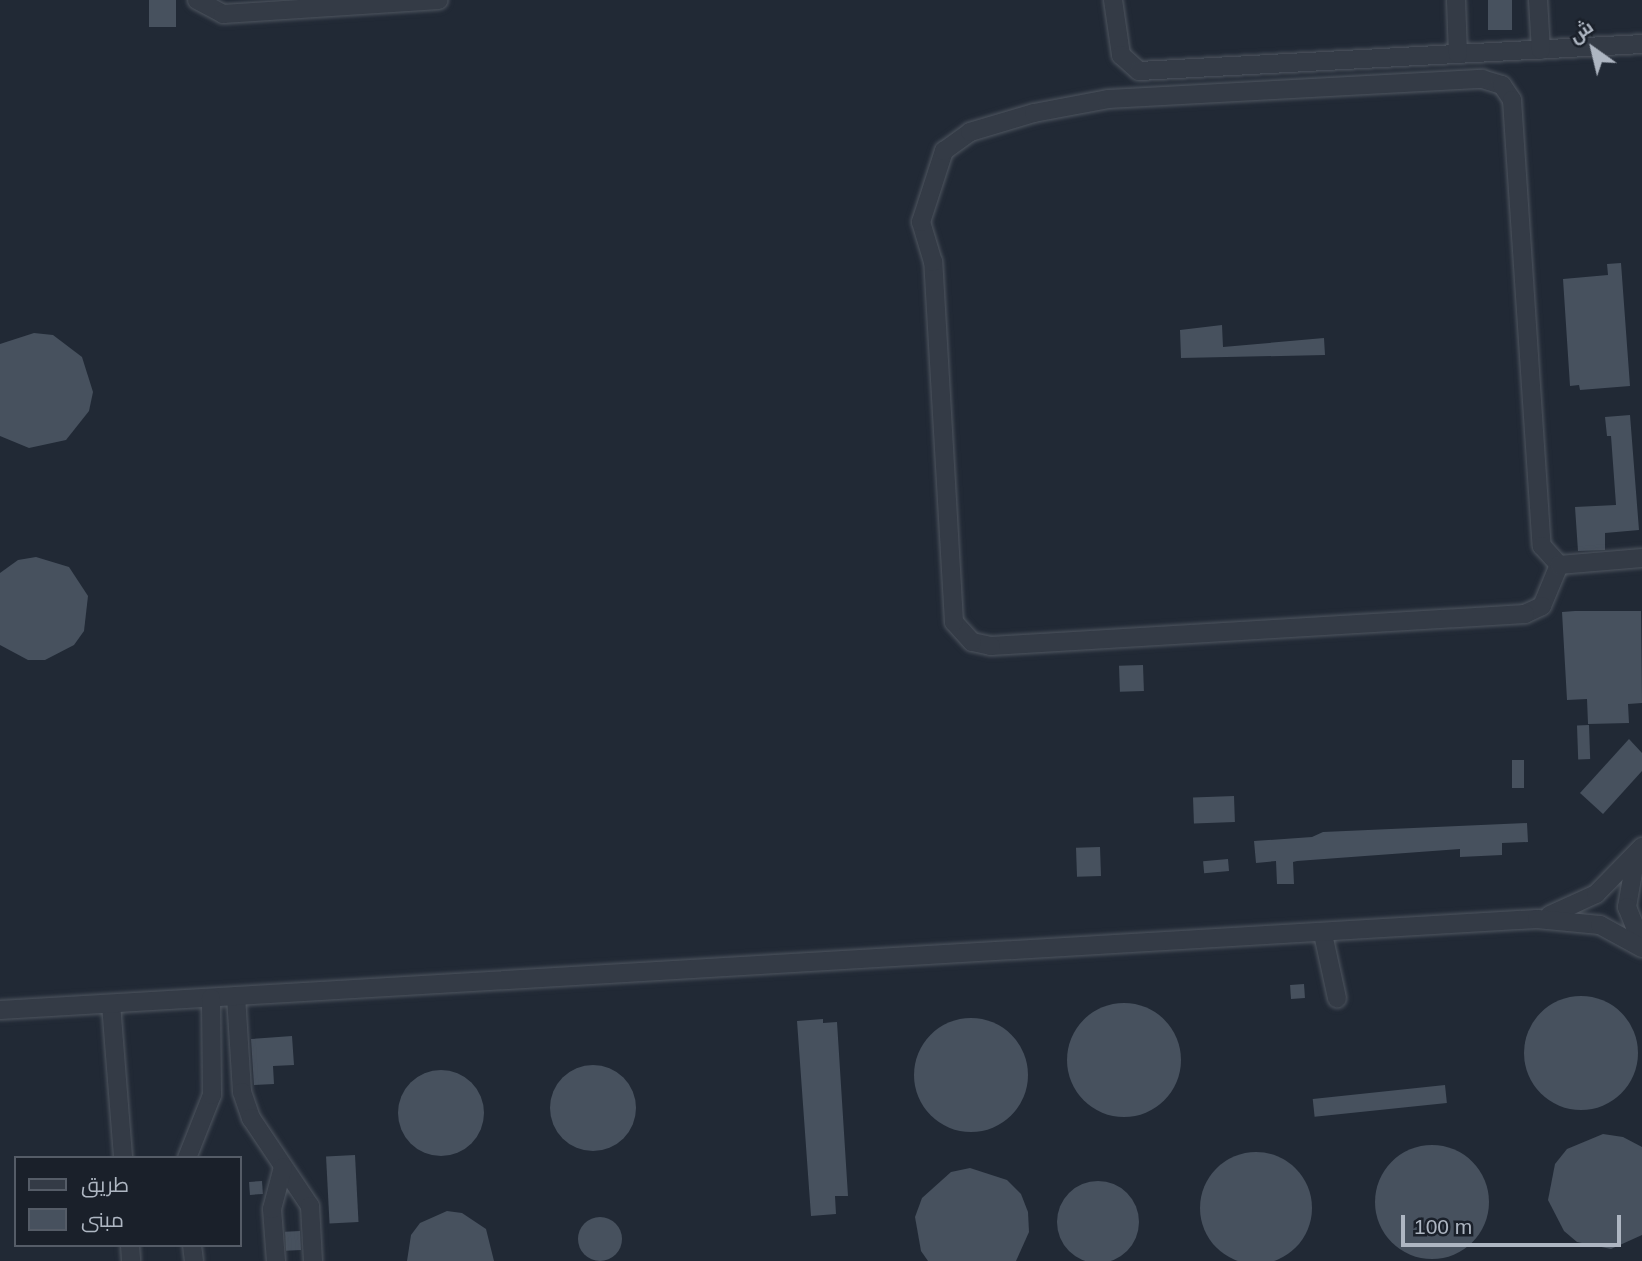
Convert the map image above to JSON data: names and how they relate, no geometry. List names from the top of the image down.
{
  "legend": ["طريق", "مبنى"],
  "scale_bar": "100 m",
  "north": "top left"
}
